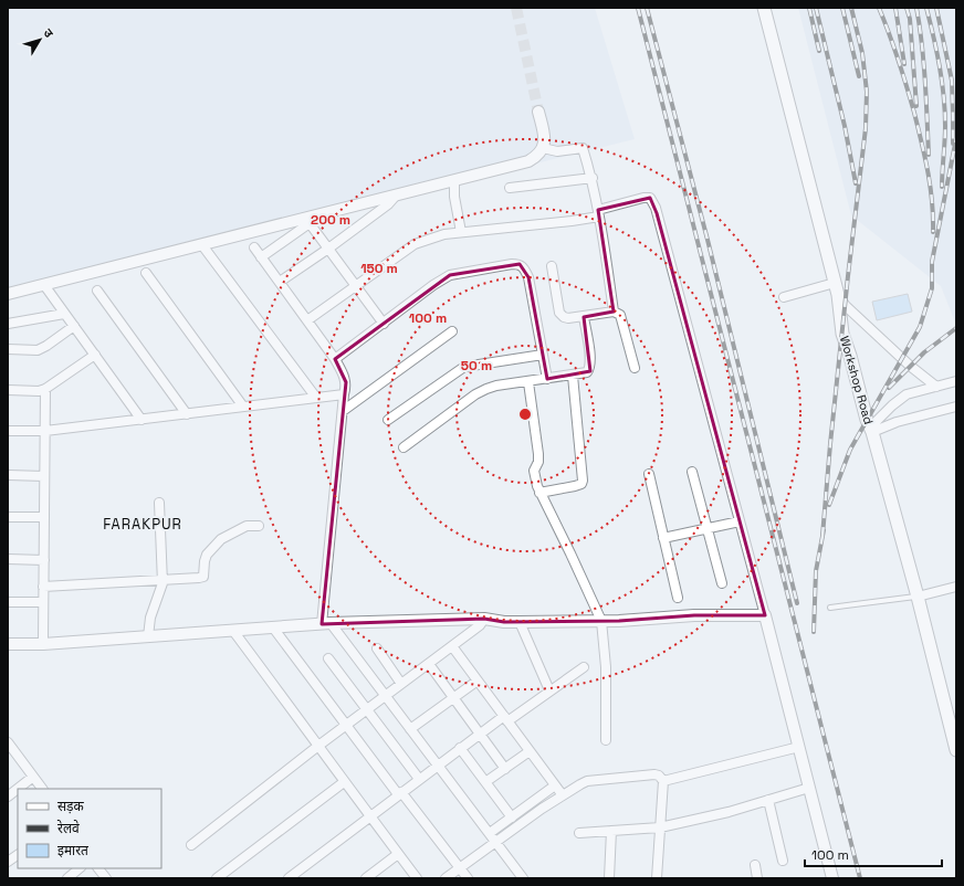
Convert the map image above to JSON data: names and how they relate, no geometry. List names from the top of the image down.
{
  "streets": {
    "main road": ["Workshop Road"]
  },
  "districts": ["FARAKPUR"],
  "legend": ["सड़क", "रेलवे", "इमारत"],
  "scale_bar": "100 m",
  "north": "top right",
  "rings": [
    "200 m",
    "150 m",
    "100 m",
    "50 m"
  ]
}
